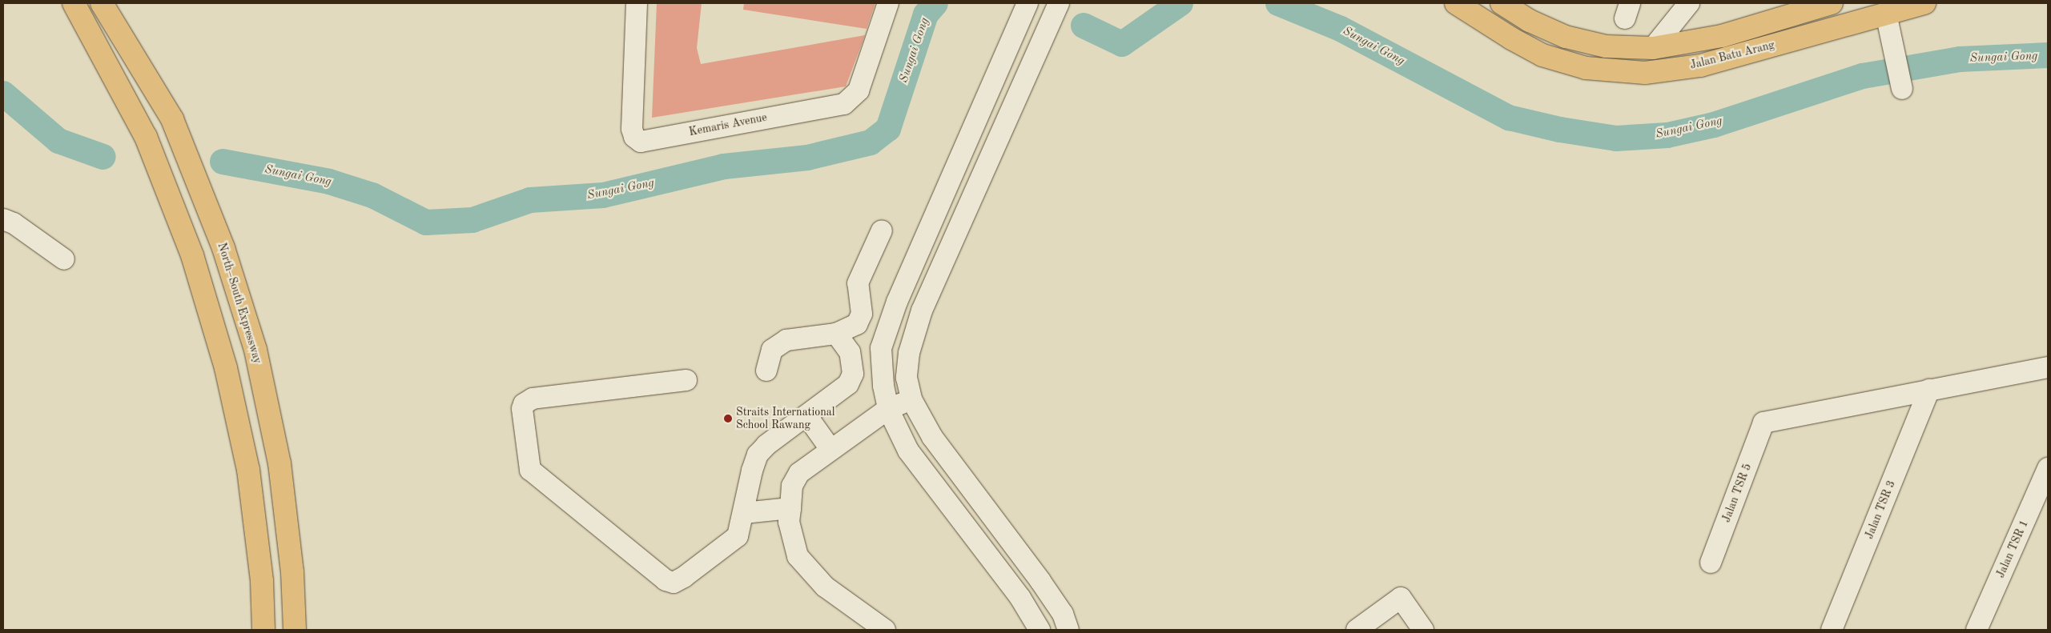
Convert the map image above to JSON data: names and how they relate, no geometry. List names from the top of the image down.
{
  "streets": {
    "main road": ["Jalan Batu Arang", "North–South Expressway"],
    "street": [
      "Kemaris Avenue",
      "Jalan TSR 5",
      "Jalan TSR 3",
      "Jalan TSR 1"
    ]
  },
  "crossings": [
    ["Jalan TSR 5", "Jalan TSR 3"]
  ],
  "water": ["Sungai Gong"],
  "places": ["Straits International School Rawang"]
}
